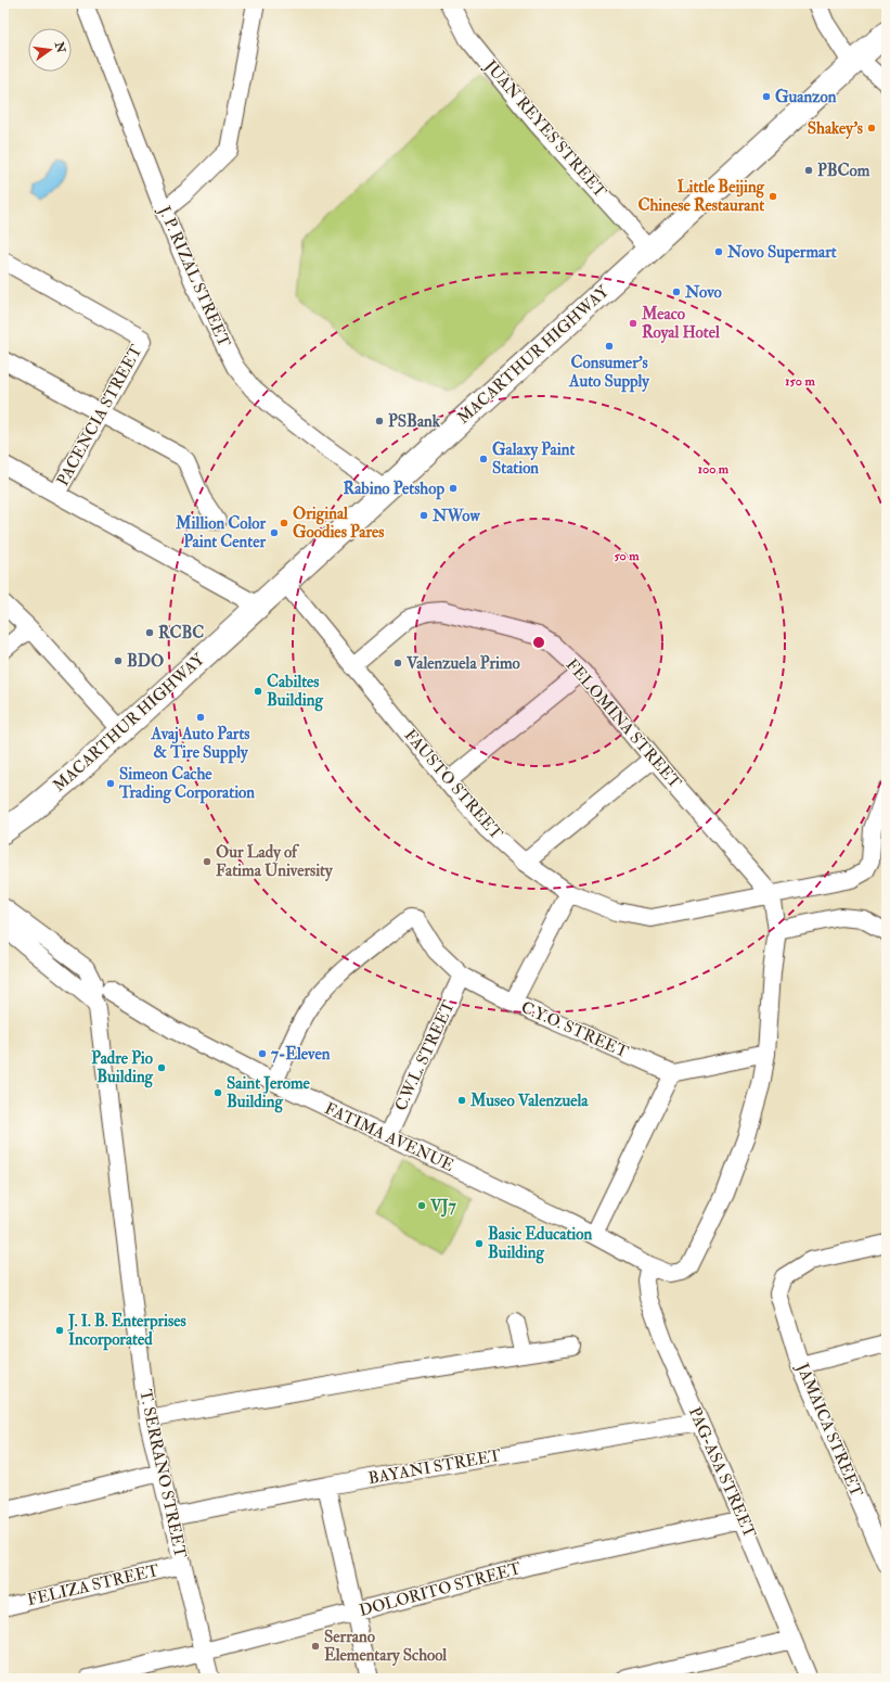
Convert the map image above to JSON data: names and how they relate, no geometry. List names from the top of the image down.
{
  "streets": {
    "highway": ["MACARTHUR HIGHWAY"],
    "street": [
      "JUAN REYES STREET",
      "J. P. RIZAL STREET",
      "PACENCIA STREET",
      "FELOMINA STREET",
      "FAUSTO STREET",
      "C.Y.O. STREET",
      "C.W.L. STREET",
      "FATIMA AVENUE",
      "JAMAICA STREET",
      "BAYANI STREET",
      "PAG-ASA STREET",
      "T. SERRANO STREET",
      "FELIZA STREET",
      "DOLORITO STREET"
    ]
  },
  "crossings": [
    ["JUAN REYES STREET", "MACARTHUR HIGHWAY"],
    ["J. P. RIZAL STREET", "MACARTHUR HIGHWAY"],
    ["MACARTHUR HIGHWAY", "FAUSTO STREET"],
    ["FELOMINA STREET", "FAUSTO STREET"],
    ["FELOMINA STREET", "FATIMA AVENUE"],
    ["FAUSTO STREET", "FATIMA AVENUE"],
    ["C.Y.O. STREET", "C.W.L. STREET"],
    ["C.Y.O. STREET", "FATIMA AVENUE"],
    ["C.W.L. STREET", "FATIMA AVENUE"],
    ["FATIMA AVENUE", "PAG-ASA STREET"],
    ["BAYANI STREET", "PAG-ASA STREET"],
    ["BAYANI STREET", "T. SERRANO STREET"],
    ["PAG-ASA STREET", "DOLORITO STREET"],
    ["T. SERRANO STREET", "FELIZA STREET"],
    ["T. SERRANO STREET", "DOLORITO STREET"]
  ],
  "places": [
    "Guanzon",
    "Shakey's",
    "PBCom",
    "Little Beijing Chinese Restaurant",
    "Novo Supermart",
    "Novo",
    "Meaco Royal Hotel",
    "Consumer's Auto Supply",
    "PSBank",
    "Galaxy Paint Station",
    "Rabino Petshop",
    "NWow",
    "Original Goodies Pares",
    "Million Color Paint Center",
    "RCBC",
    "BDO",
    "Valenzuela Primo",
    "Cabiltes Building",
    "Avaj Auto Parts & Tire Supply",
    "Simeon Cache Trading Corporation",
    "Our Lady of Fatima University",
    "7-Eleven",
    "Padre Pio Building",
    "Saint Jerome Building",
    "Museo Valenzuela",
    "VJ7",
    "Basic Education Building",
    "J. I. B. Enterprises Incorporated",
    "Serrano Elementary School"
  ],
  "north": "right",
  "rings": ["150 m", "100 m", "50 m"]
}
